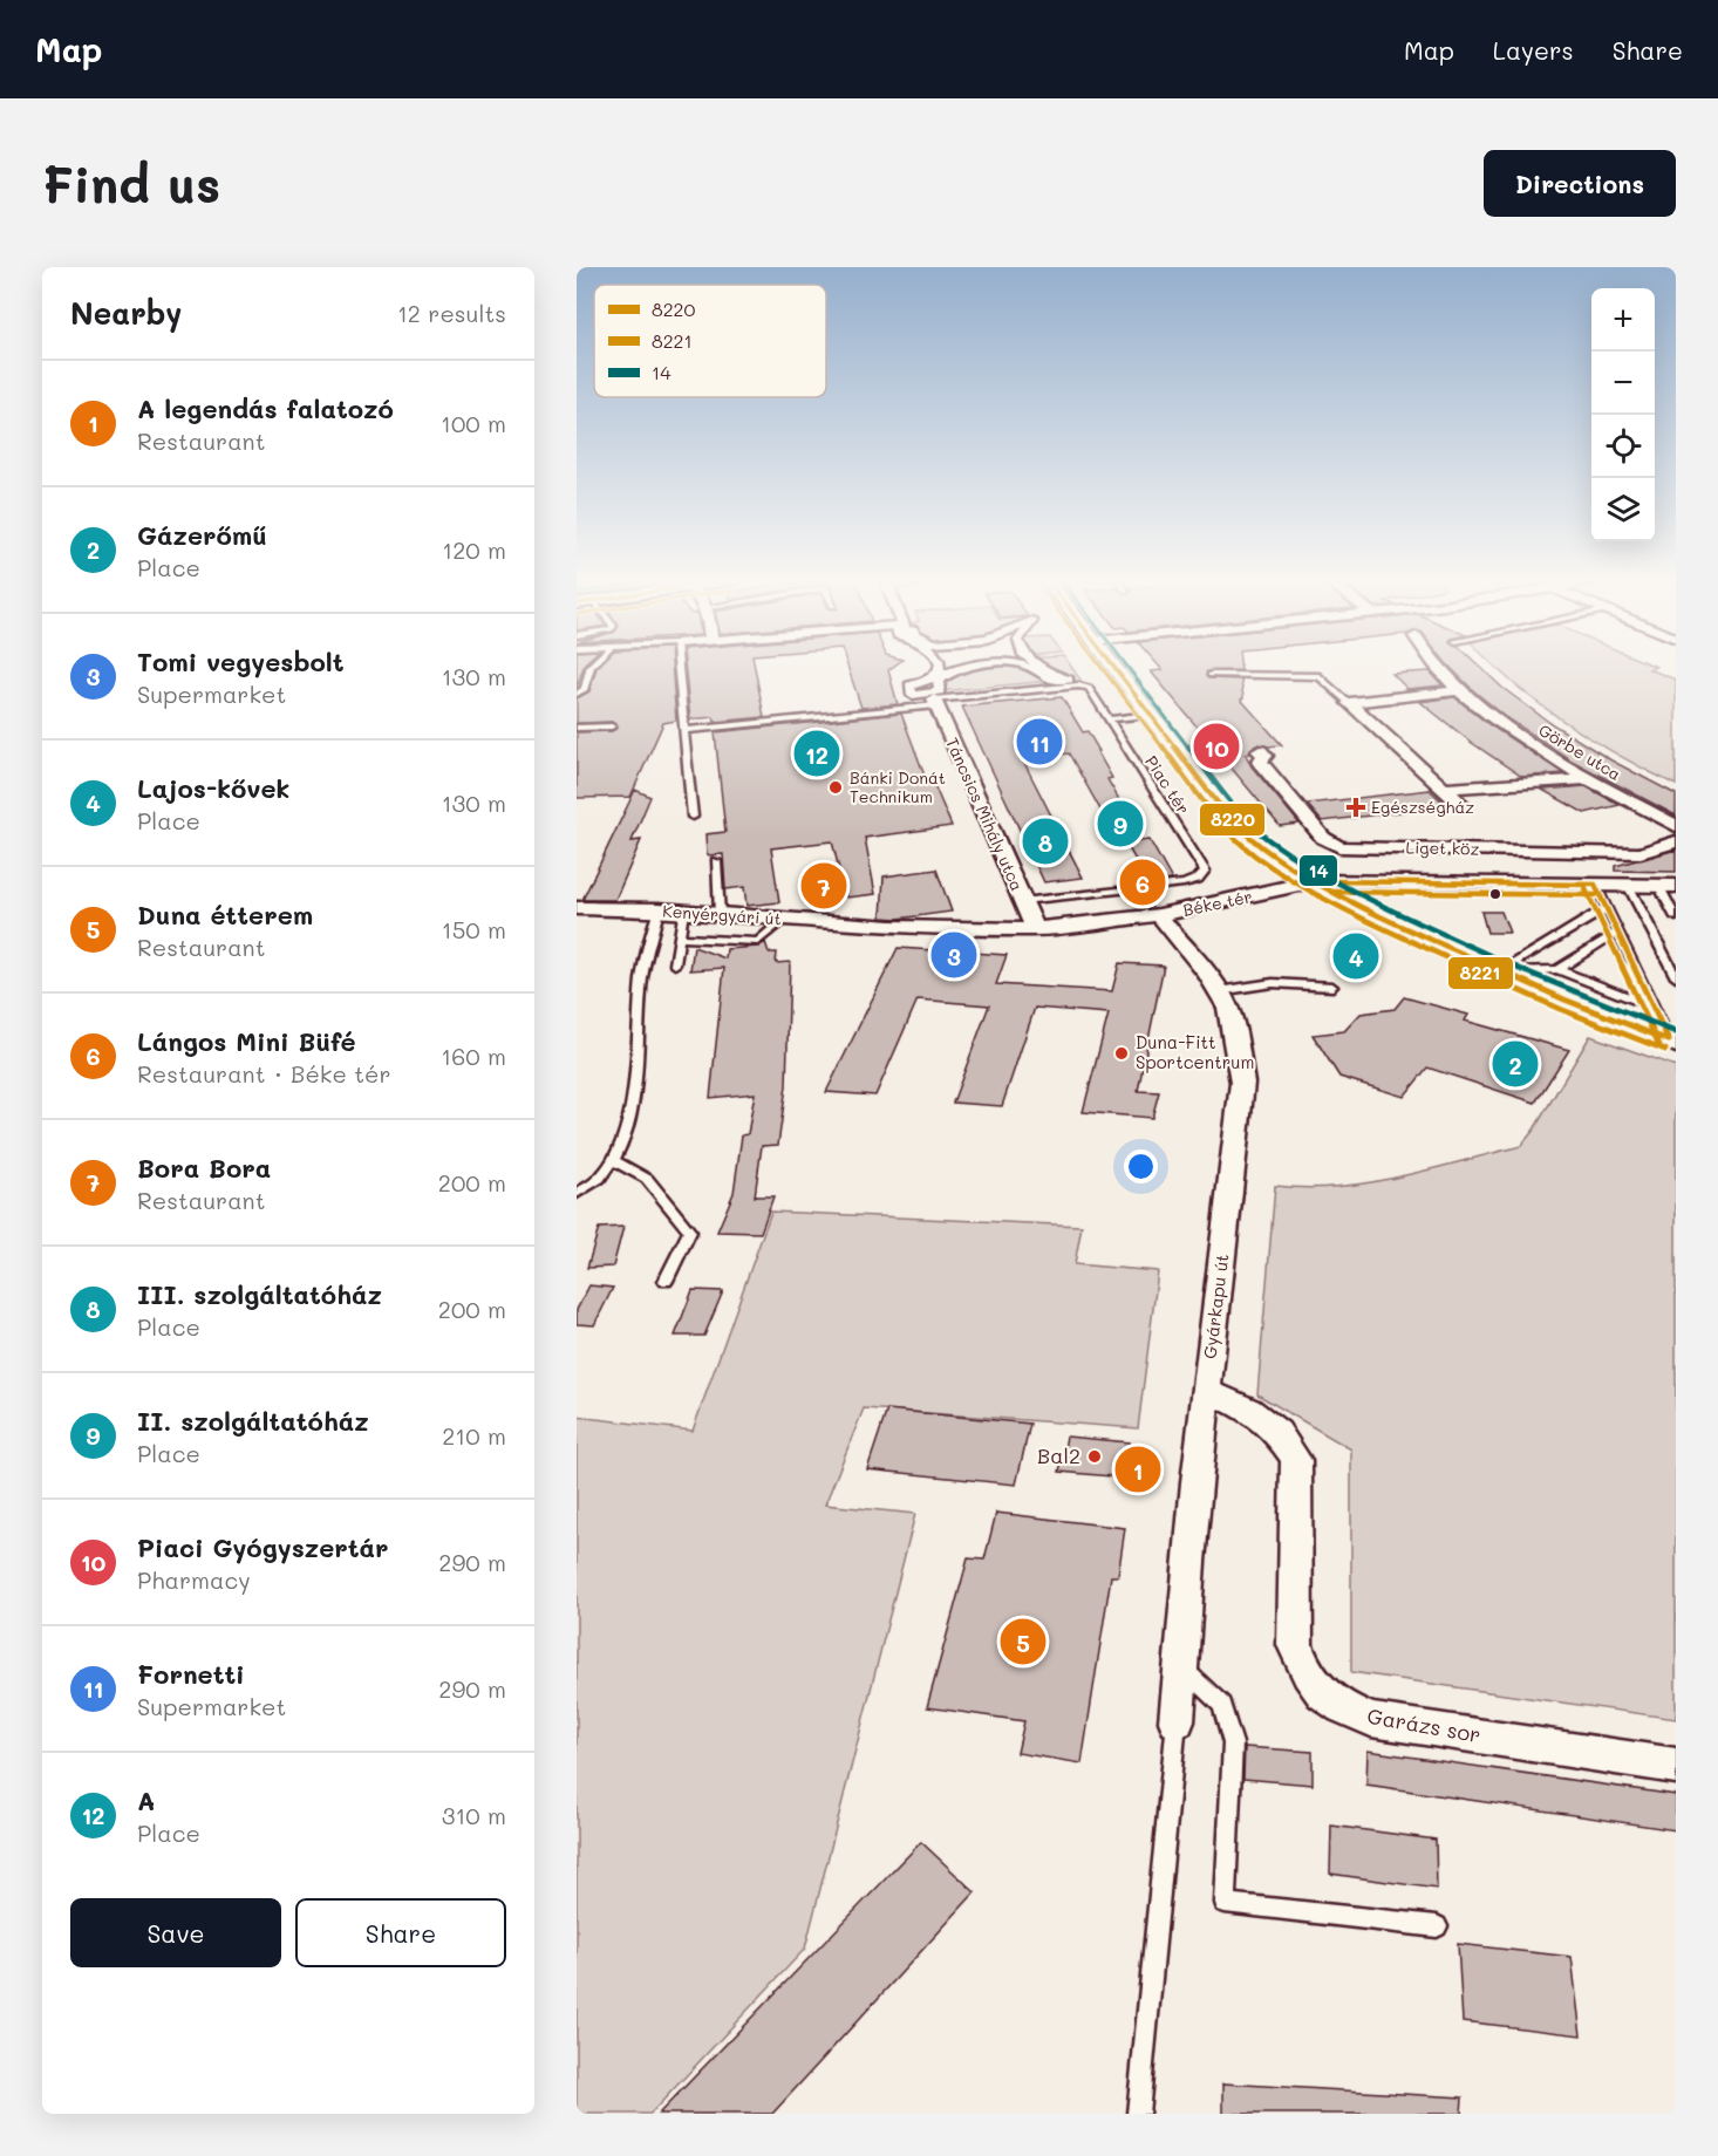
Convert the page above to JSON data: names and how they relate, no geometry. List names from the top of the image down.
{
  "streets": {
    "street": [
      "Görbe utca",
      "Táncsics Mihály utca",
      "Liget köz",
      "Béke tér",
      "Kenyérgyári út",
      "Gyárkapu út",
      "Garázs sor"
    ],
    "lane": ["Piac tér"]
  },
  "crossings": [
    ["Piac tér", "Táncsics Mihály utca"],
    ["Táncsics Mihály utca", "Béke tér"],
    ["Táncsics Mihály utca", "Kenyérgyári út"],
    ["Béke tér", "Kenyérgyári út"],
    ["Béke tér", "Gyárkapu út"],
    ["Gyárkapu út", "Garázs sor"]
  ],
  "places": {
    "other": ["Bánki Donát Technikum", "Duna-Fitt Sportcentrum", "Bal2"],
    "health": ["Egészségház"]
  },
  "lines": ["transit line 8220", "transit line 8221", "transit line 14"],
  "legend": ["8220", "8221", "14"],
  "page": {
    "header": "Map",
    "nav": ["Map", "Layers", "Share"],
    "buttons": [
      "Directions",
      ["Save", "Share"]
    ],
    "title": "Find us",
    "heading": ["Nearby", "12 results"],
    "map_buttons": ["+", "−"],
    "list": [
      {
        "mark": "1",
        "name": "A legendás falatozó",
        "note": "Restaurant",
        "value": "100 m"
      },
      {
        "mark": "2",
        "name": "Gázerőmű",
        "note": "Place",
        "value": "120 m"
      },
      {
        "mark": "3",
        "name": "Tomi vegyesbolt",
        "note": "Supermarket",
        "value": "130 m"
      },
      {
        "mark": "4",
        "name": "Lajos-kővek",
        "note": "Place",
        "value": "130 m"
      },
      {
        "mark": "5",
        "name": "Duna étterem",
        "note": "Restaurant",
        "value": "150 m"
      },
      {
        "mark": "6",
        "name": "Lángos Mini Büfé",
        "note": "Restaurant · Béke tér",
        "value": "160 m"
      },
      {
        "mark": "7",
        "name": "Bora Bora",
        "note": "Restaurant",
        "value": "200 m"
      },
      {
        "mark": "8",
        "name": "III. szolgáltatóház",
        "note": "Place",
        "value": "200 m"
      },
      {
        "mark": "9",
        "name": "II. szolgáltatóház",
        "note": "Place",
        "value": "210 m"
      },
      {
        "mark": "10",
        "name": "Piaci Gyógyszertár",
        "note": "Pharmacy",
        "value": "290 m"
      },
      {
        "mark": "11",
        "name": "Fornetti",
        "note": "Supermarket",
        "value": "290 m"
      },
      {
        "mark": "12",
        "name": "A",
        "note": "Place",
        "value": "310 m"
      }
    ],
    "pins": [
      "11",
      "10",
      "12",
      "9",
      "8",
      "6",
      "7",
      "3",
      "4",
      "2",
      "1",
      "5"
    ]
  }
}
